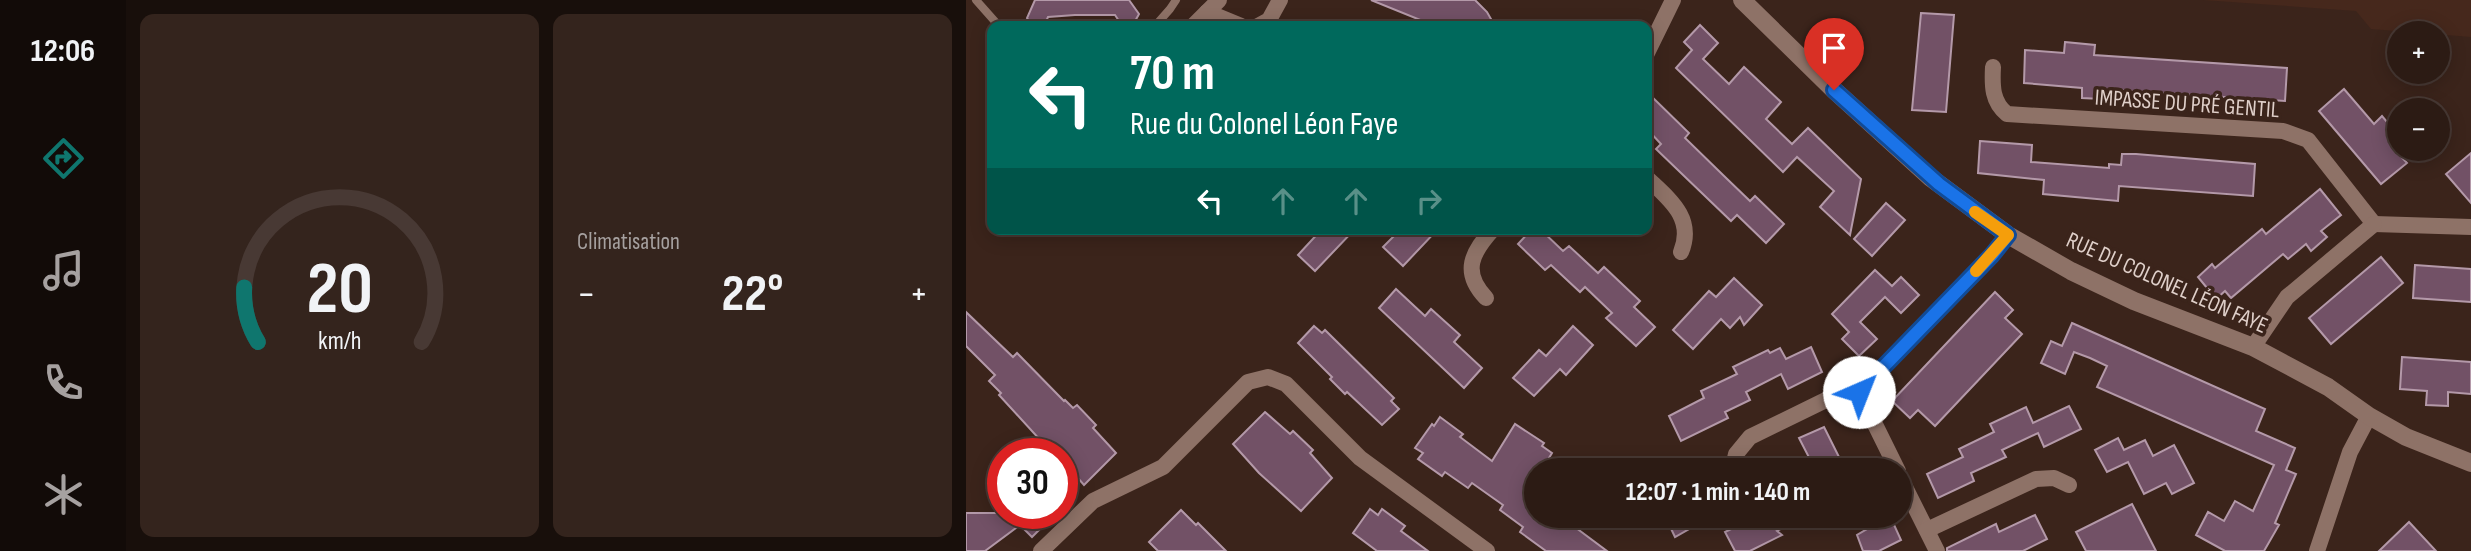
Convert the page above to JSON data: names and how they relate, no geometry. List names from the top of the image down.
{
  "streets": {
    "street": ["IMPASSE DU PRÉ GENTIL", "RUE DU COLONEL LÉON FAYE"]
  },
  "page": {
    "tabs": "12:06",
    "tile": "Climatisation",
    "map_buttons": ["+", "−"],
    "turn": ["70 m", "Rue du Colonel Léon Faye"],
    "heat": ["−", "22°", "+"],
    "limit": "30",
    "trip": "12:07 · 1 min · 140 m",
    "gauge": ["20", "km/h"]
  }
}
